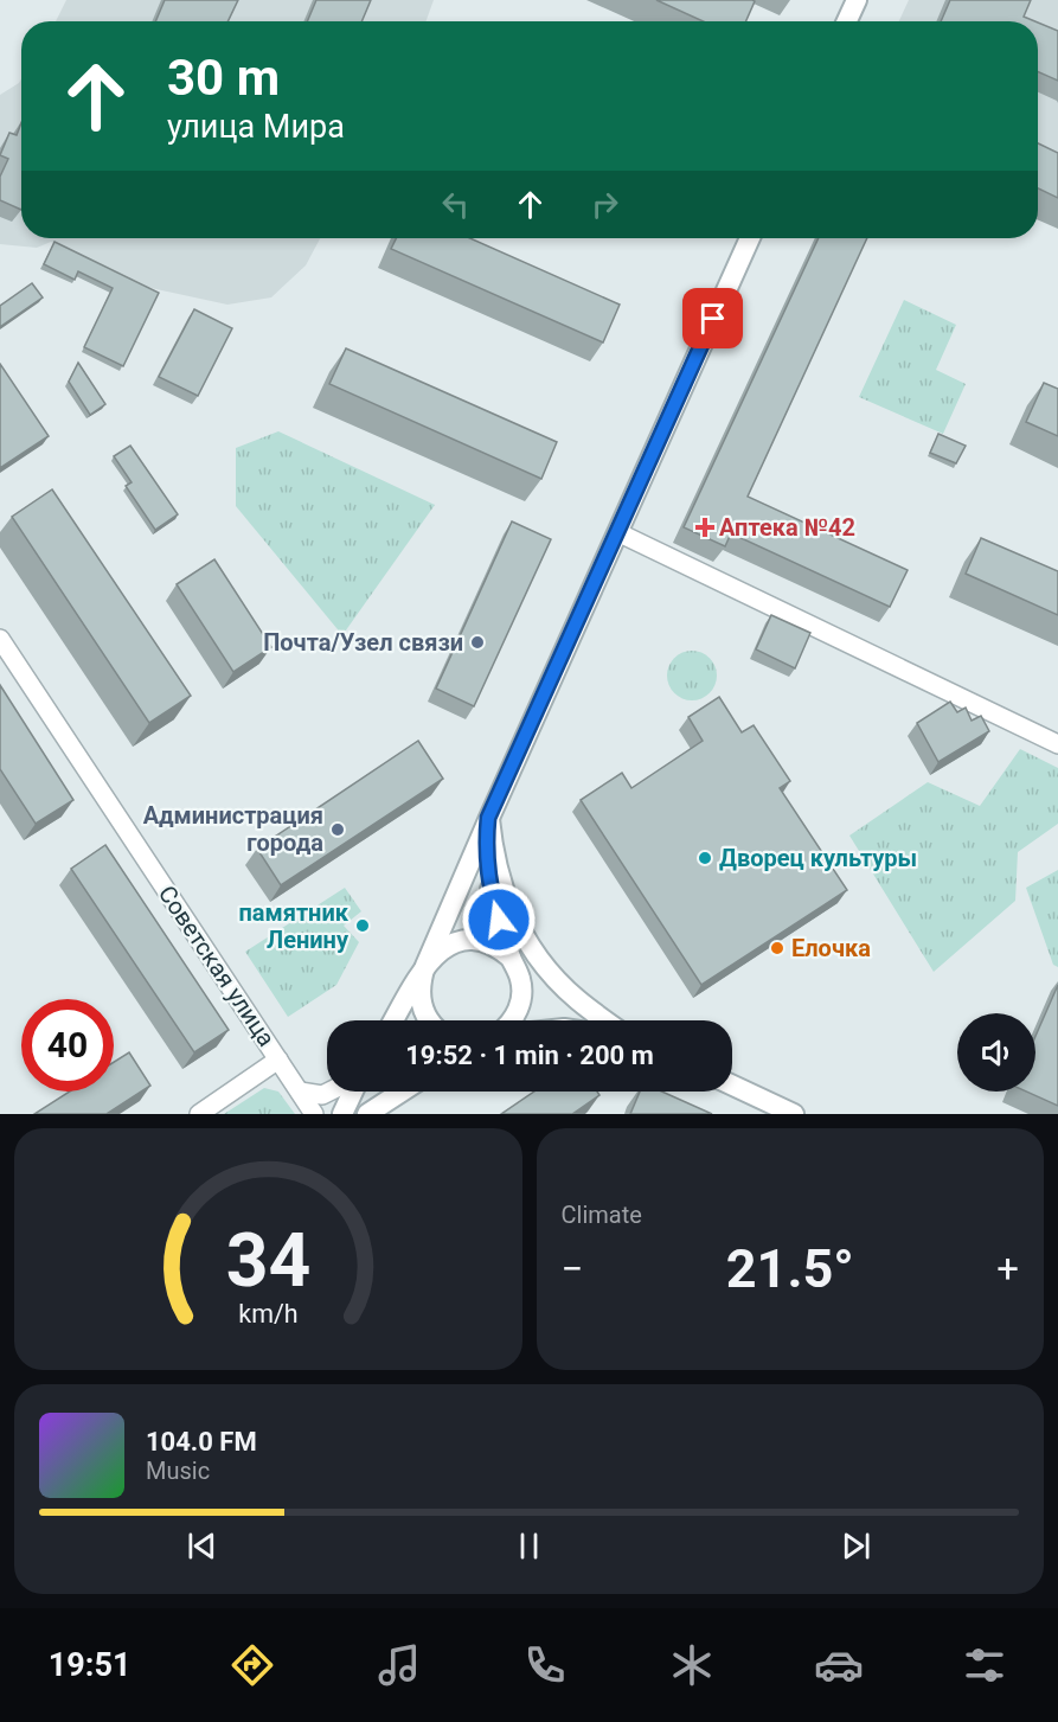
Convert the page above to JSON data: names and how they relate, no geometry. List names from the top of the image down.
{
  "streets": {
    "street": ["Советская улица"]
  },
  "places": {
    "health": ["Аптека №42"],
    "other": [
      "Почта/Узел связи",
      "Администрация города",
      "Дворец культуры",
      "памятник Ленину",
      "Елочка"
    ]
  },
  "page": {
    "turn": ["30 m", "улица Мира"],
    "limit": "40",
    "trip": "19:52 · 1 min · 200 m",
    "tile": "Climate",
    "heat": ["−", "21.5°", "+"],
    "song": ["104.0 FM", "Music"],
    "tabs": "19:51",
    "gauge": ["34", "km/h"]
  }
}
